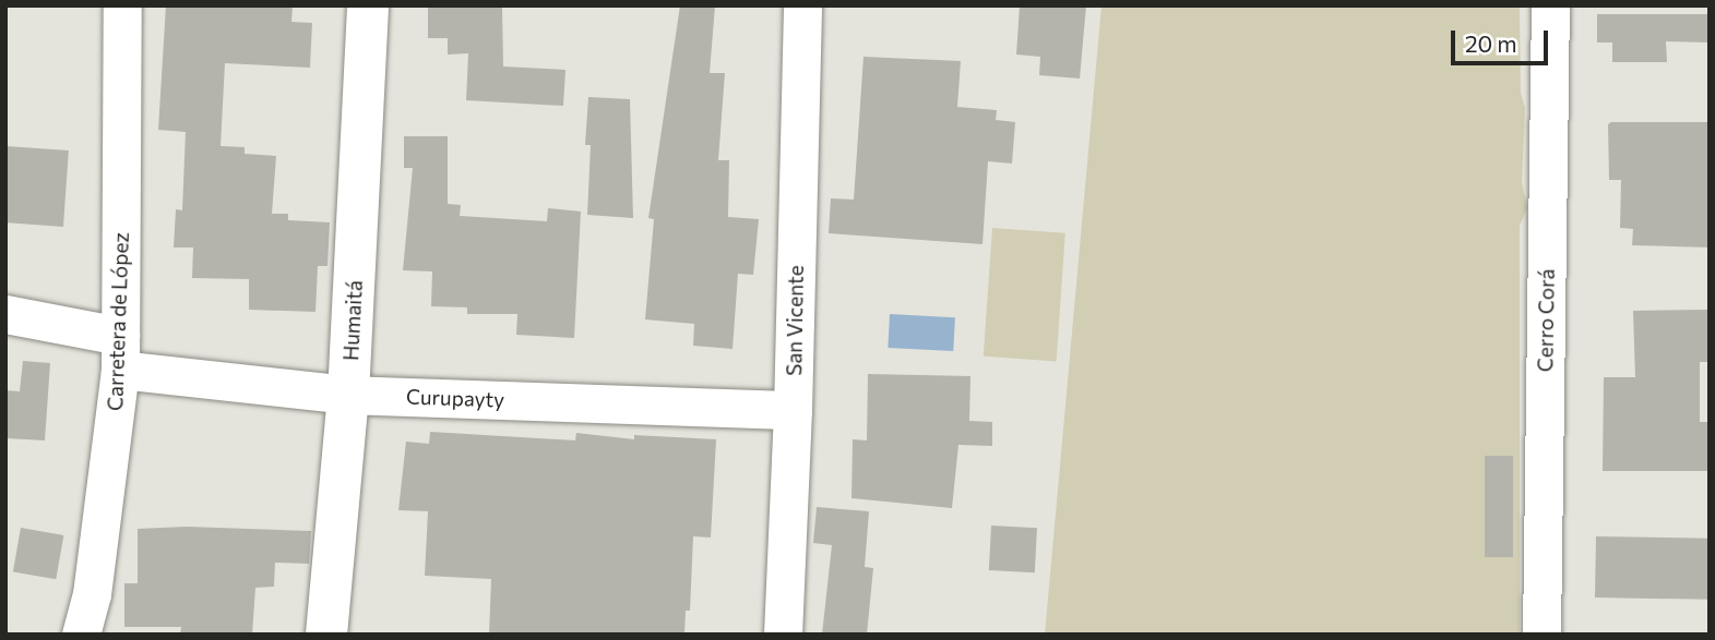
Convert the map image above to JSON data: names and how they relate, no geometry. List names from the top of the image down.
{
  "streets": {
    "street": [
      "Humaitá",
      "San Vicente",
      "Cerro Corá",
      "Carretera de López",
      "Curupayty"
    ]
  },
  "crossings": [
    ["Humaitá", "Curupayty"],
    ["San Vicente", "Curupayty"],
    ["Carretera de López", "Curupayty"]
  ],
  "scale_bar": "20 m"
}
